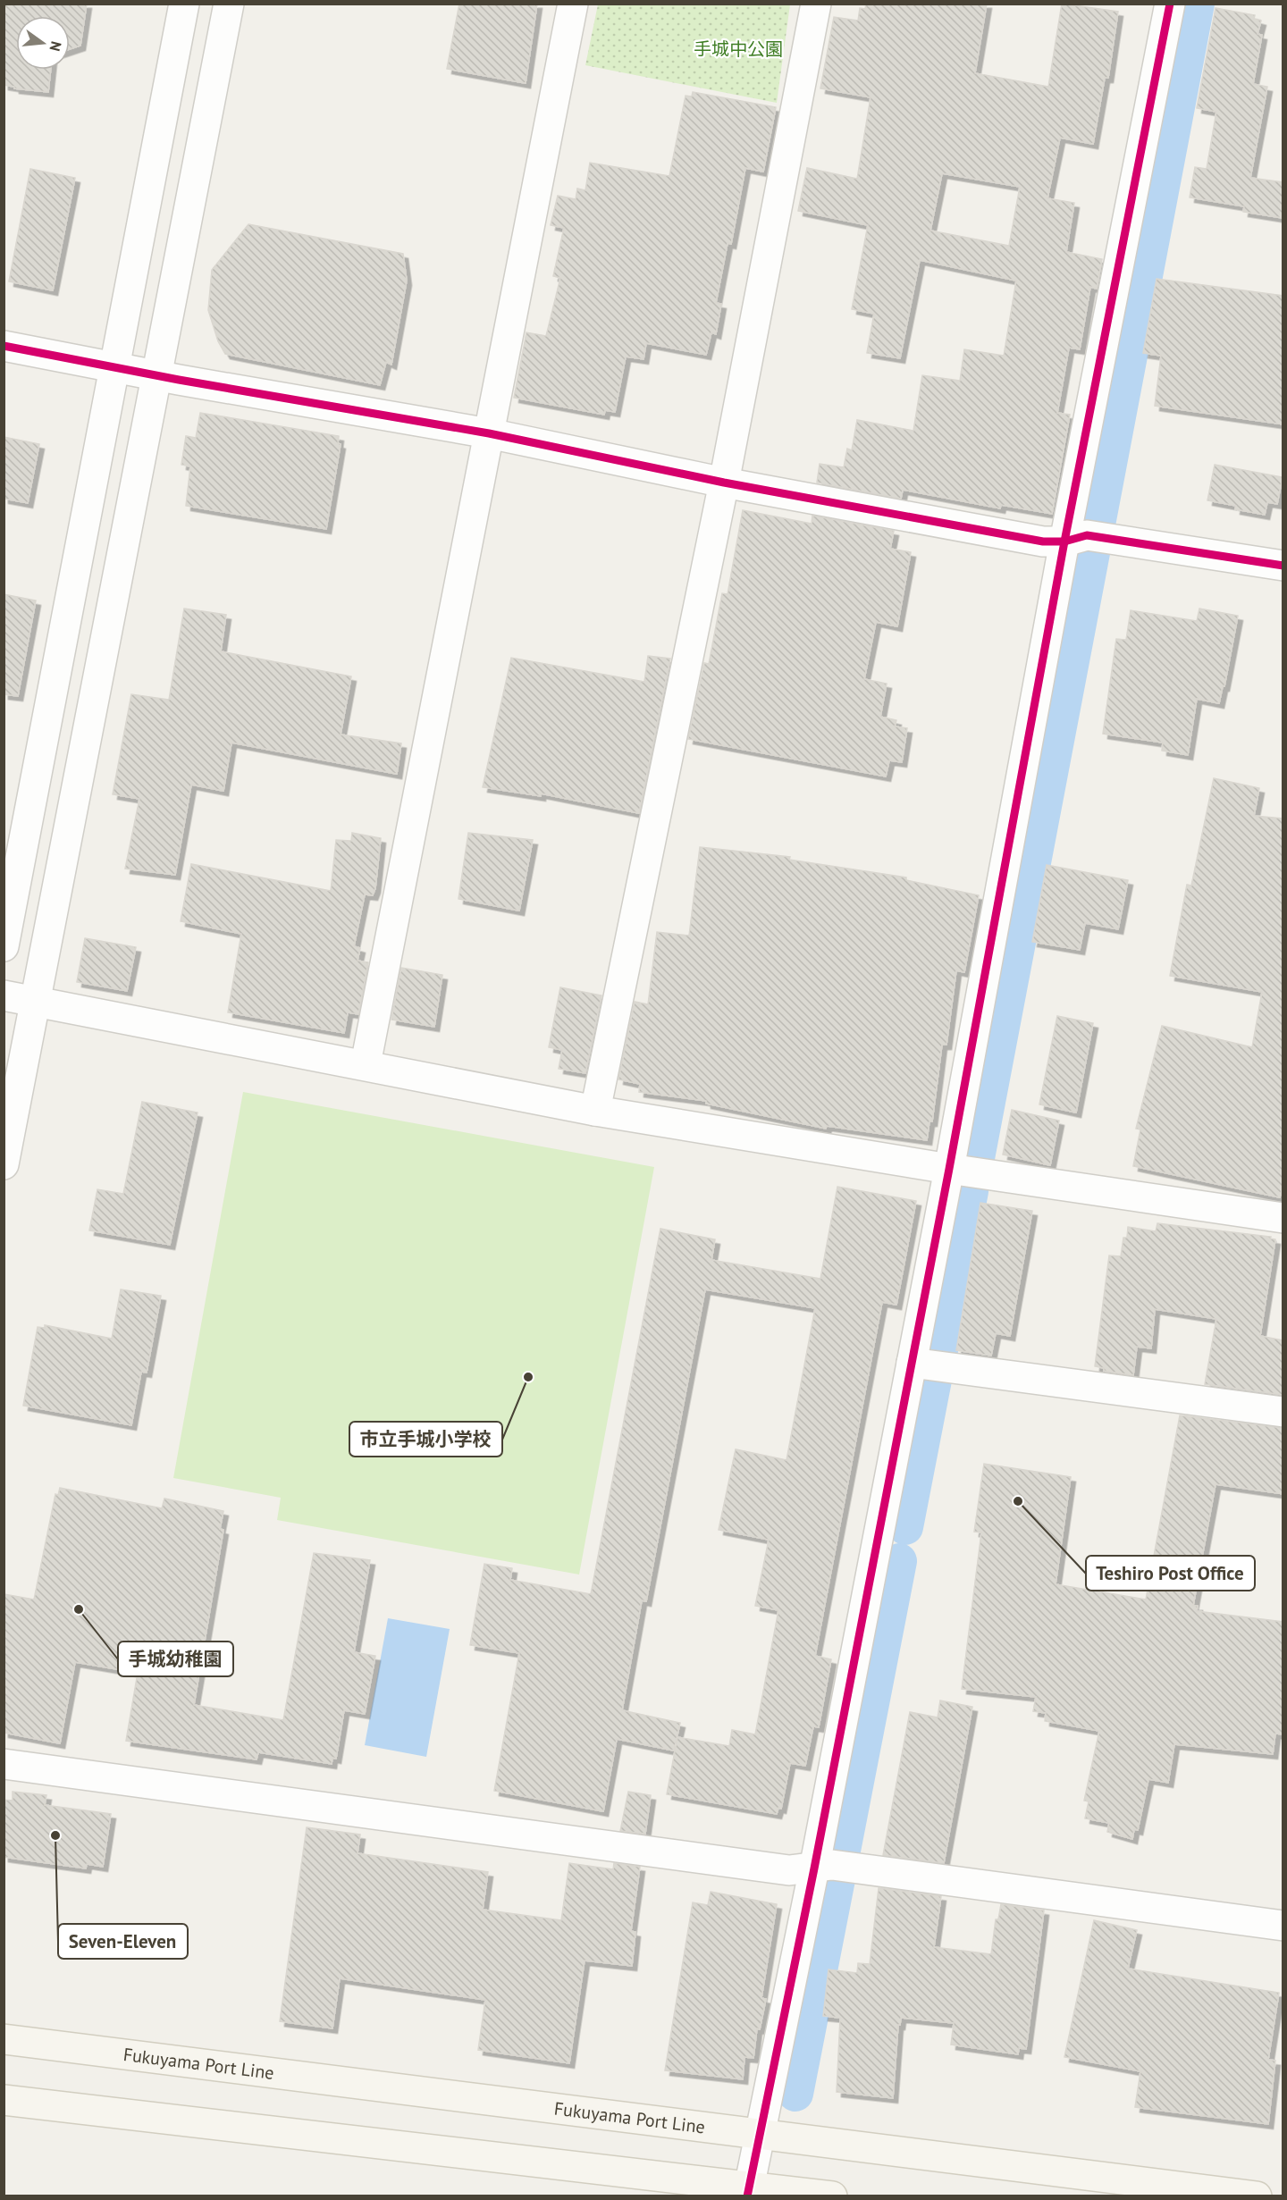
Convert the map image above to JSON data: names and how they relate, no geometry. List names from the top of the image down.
{
  "streets": {
    "main road": ["Fukuyama Port Line"]
  },
  "parks": ["手城中公園"],
  "places": [
    "市立手城小学校",
    "Teshiro Post Office",
    "手城幼稚園",
    "Seven-Eleven"
  ],
  "north": "right"
}
